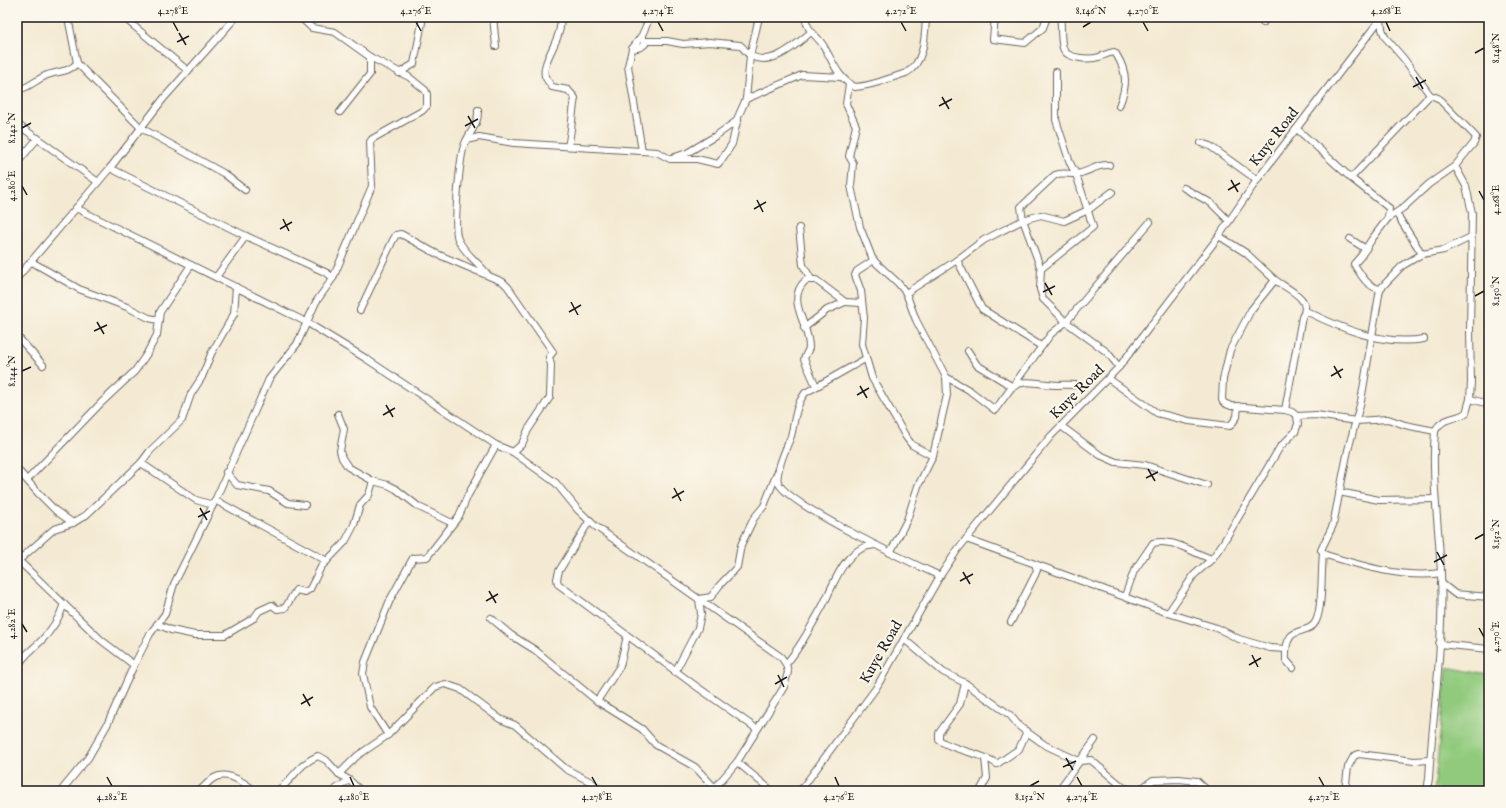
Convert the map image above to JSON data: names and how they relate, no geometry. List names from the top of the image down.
{
  "streets": {
    "street": ["Kuye Road"]
  },
  "coordinates": [
    "4.278°E",
    "4.276°E",
    "4.274°E",
    "4.272°E",
    "8.146°N",
    "4.270°E",
    "4.268°E",
    "8.148°N",
    "8.142°N",
    "4.280°E",
    "8.150°N",
    "8.144°N",
    "8.152°N",
    "4.282°E"
  ]
}
